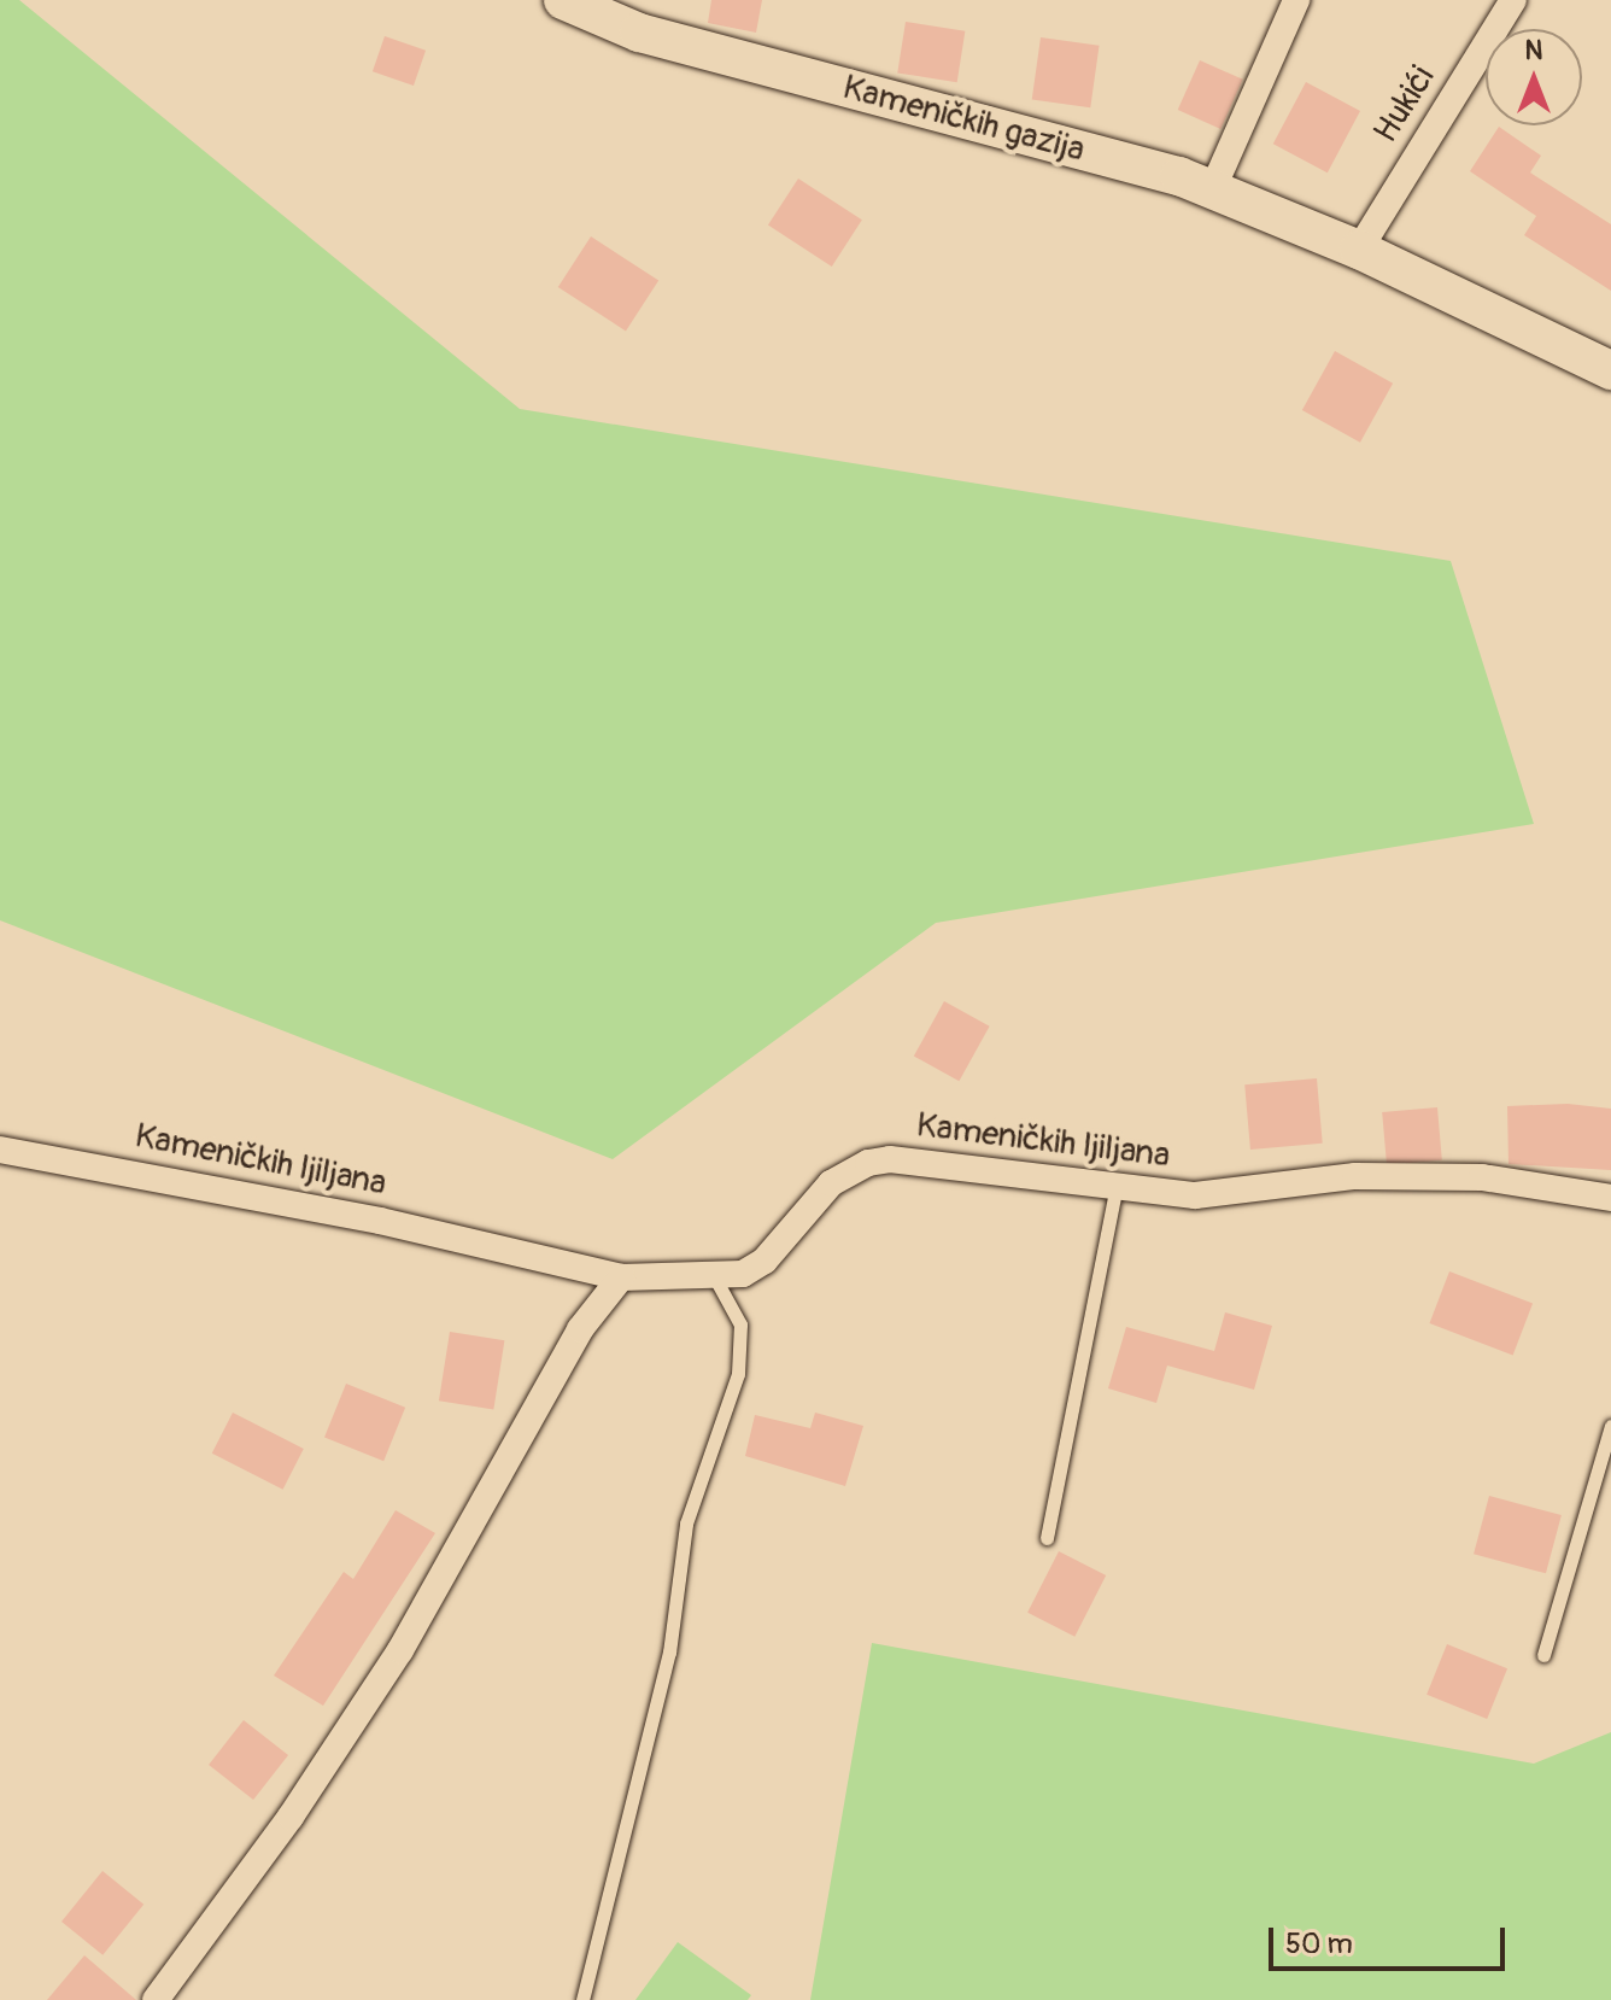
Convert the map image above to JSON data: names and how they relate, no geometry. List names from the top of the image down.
{
  "streets": {
    "street": ["Hukići", "Kameničkih gazija", "Kameničkih ljiljana"]
  },
  "crossings": [
    ["Hukići", "Kameničkih gazija"]
  ],
  "scale_bar": "50 m",
  "north": "top"
}
